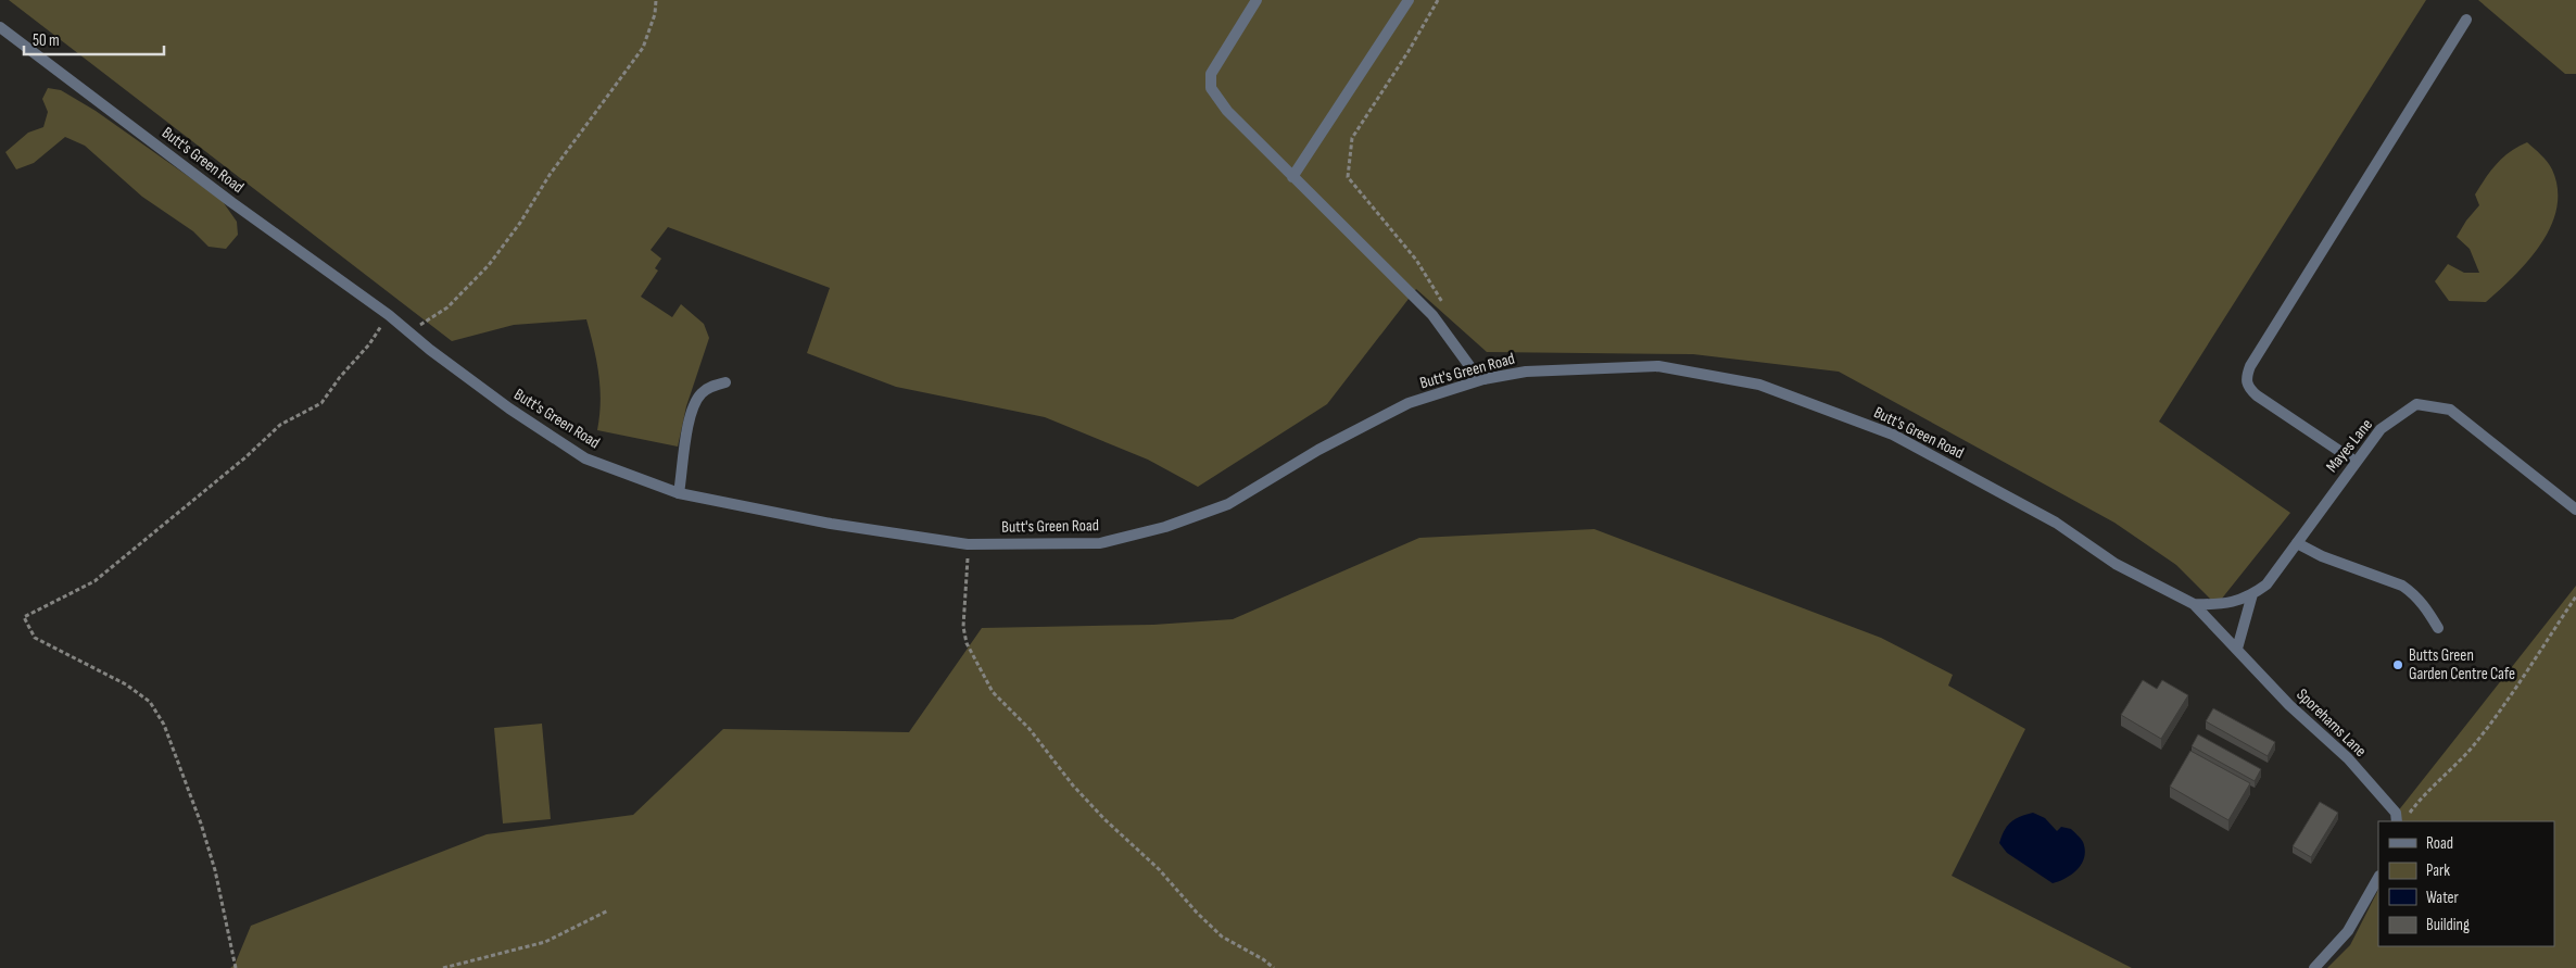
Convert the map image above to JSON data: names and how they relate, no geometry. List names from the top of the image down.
{
  "streets": {
    "street": ["Butt's Green Road", "Mayes Lane", "Sporehams Lane"]
  },
  "crossings": [
    ["Butt's Green Road", "Mayes Lane"],
    ["Butt's Green Road", "Sporehams Lane"],
    ["Mayes Lane", "Sporehams Lane"]
  ],
  "places": ["Butts Green Garden Centre Cafe"],
  "legend": [
    "Road",
    "Park",
    "Water",
    "Building"
  ],
  "scale_bar": "50 m"
}
